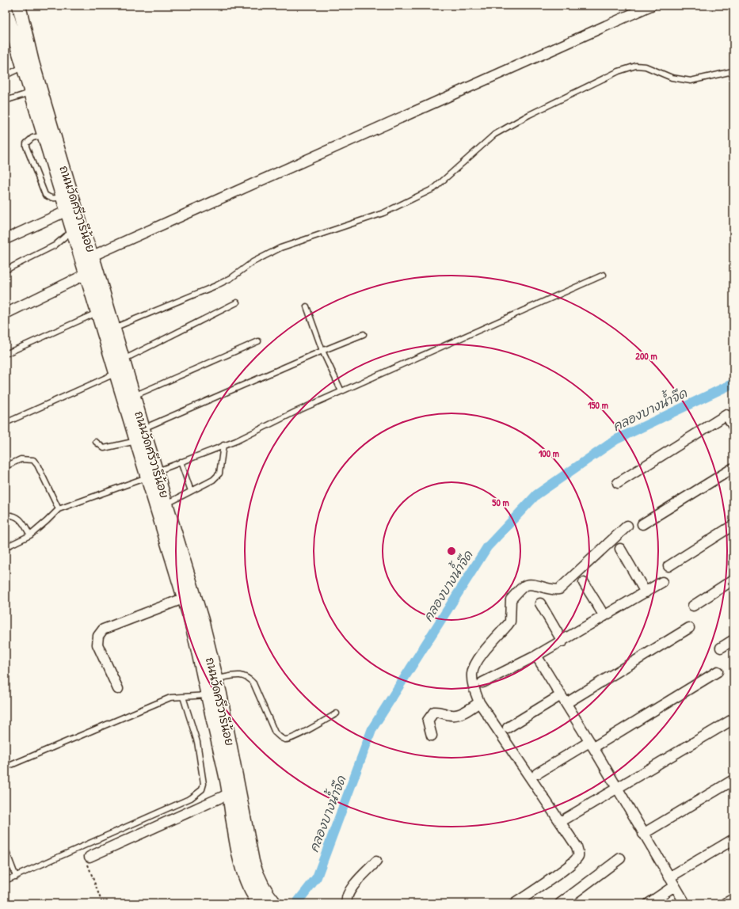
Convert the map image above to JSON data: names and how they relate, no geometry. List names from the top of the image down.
{
  "streets": {
    "main road": ["ถนนวัดศรีวารีน้อย"]
  },
  "water": ["คลองบางน้ำจืด"],
  "rings": [
    "200 m",
    "150 m",
    "100 m",
    "50 m"
  ]
}
